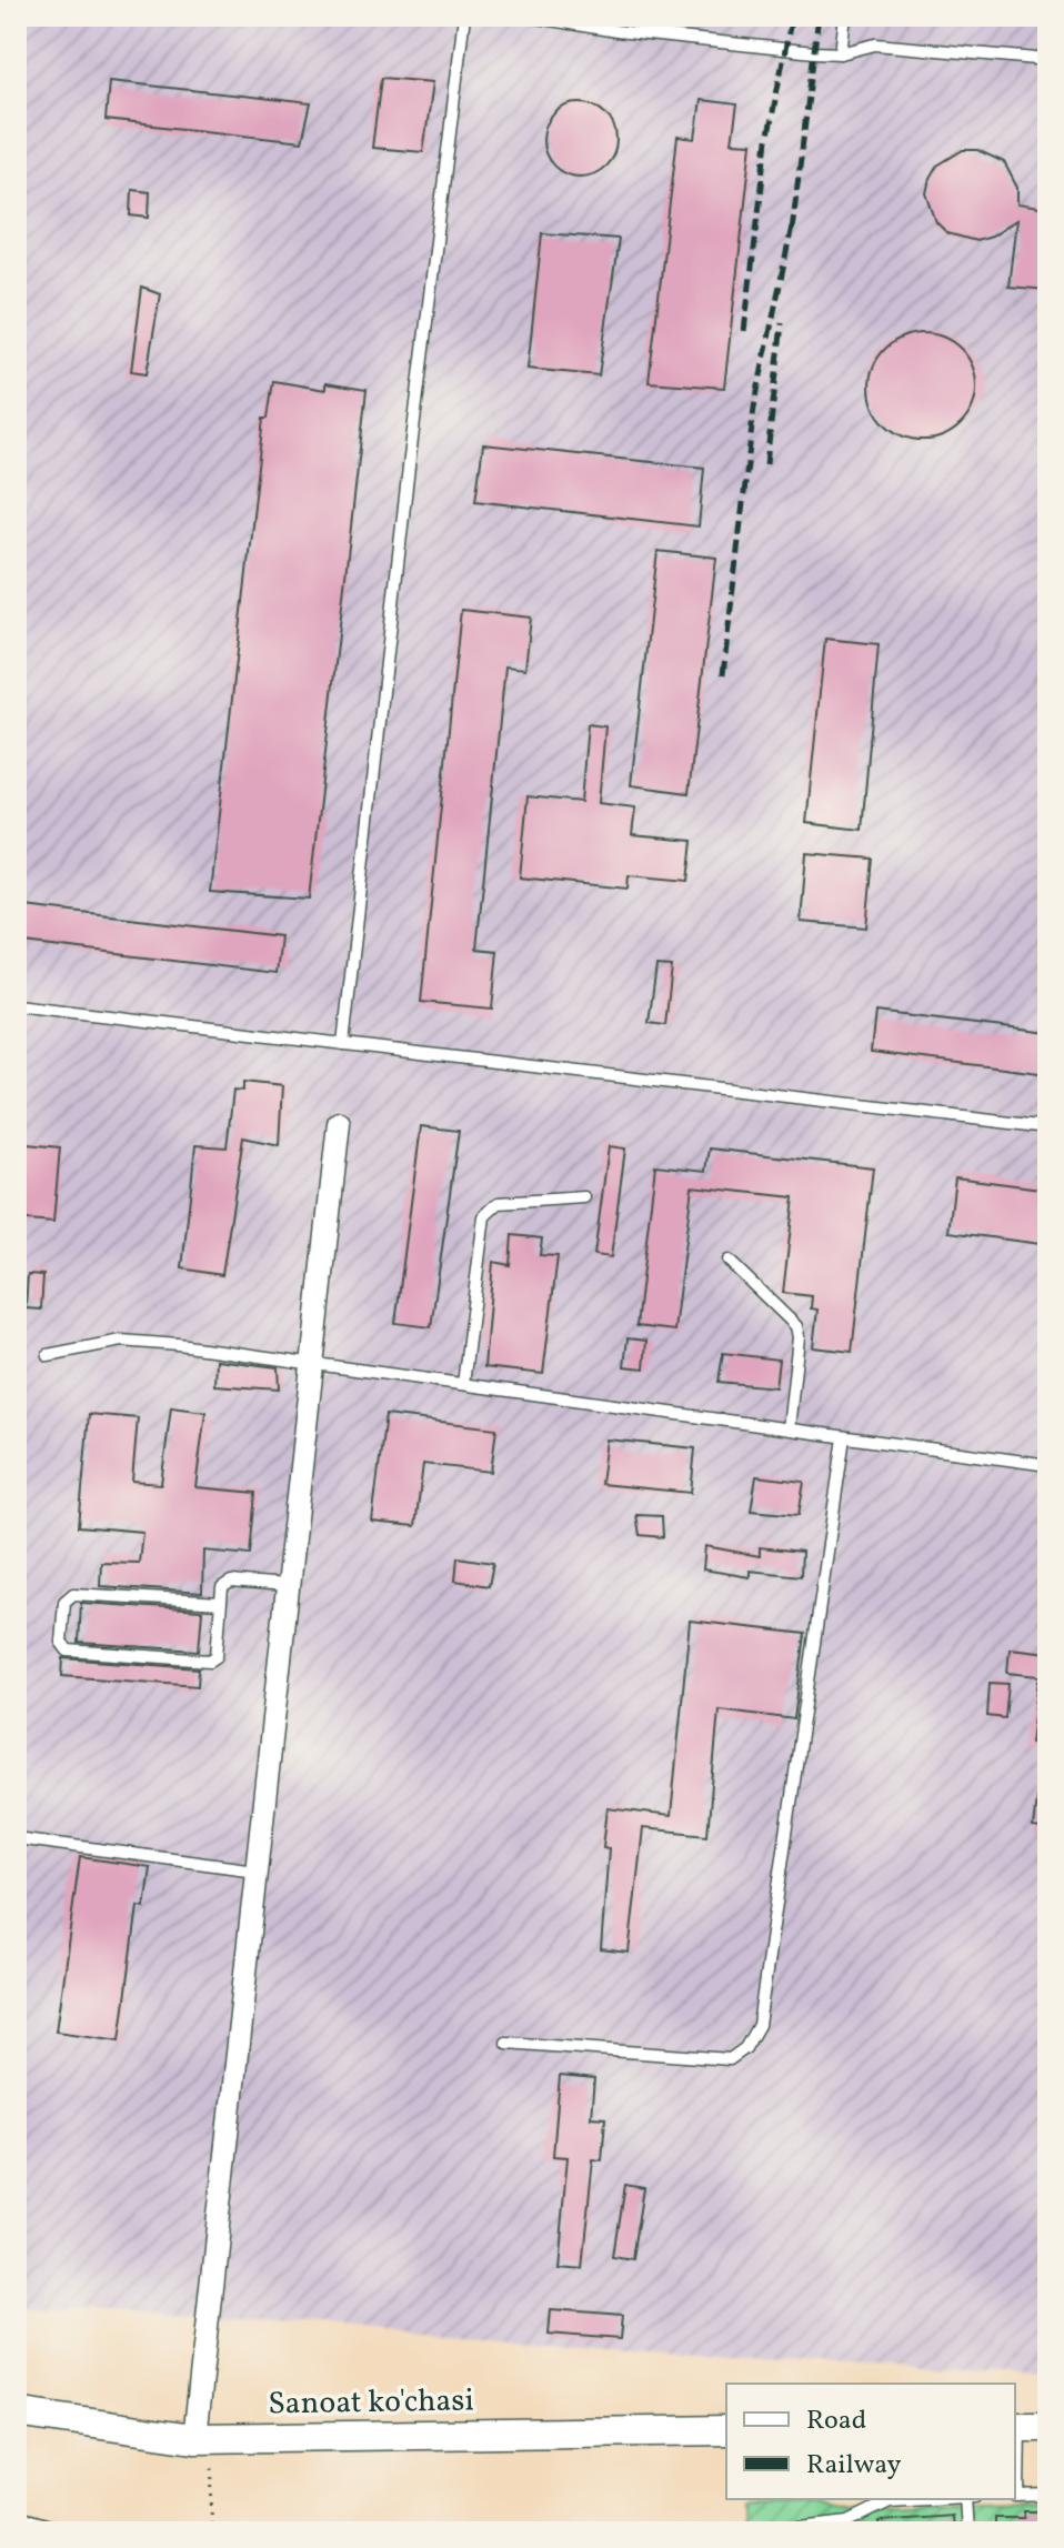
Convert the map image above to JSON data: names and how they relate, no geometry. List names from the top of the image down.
{
  "streets": {
    "street": ["Sanoat ko'chasi"]
  },
  "legend": ["Road", "Railway"]
}
